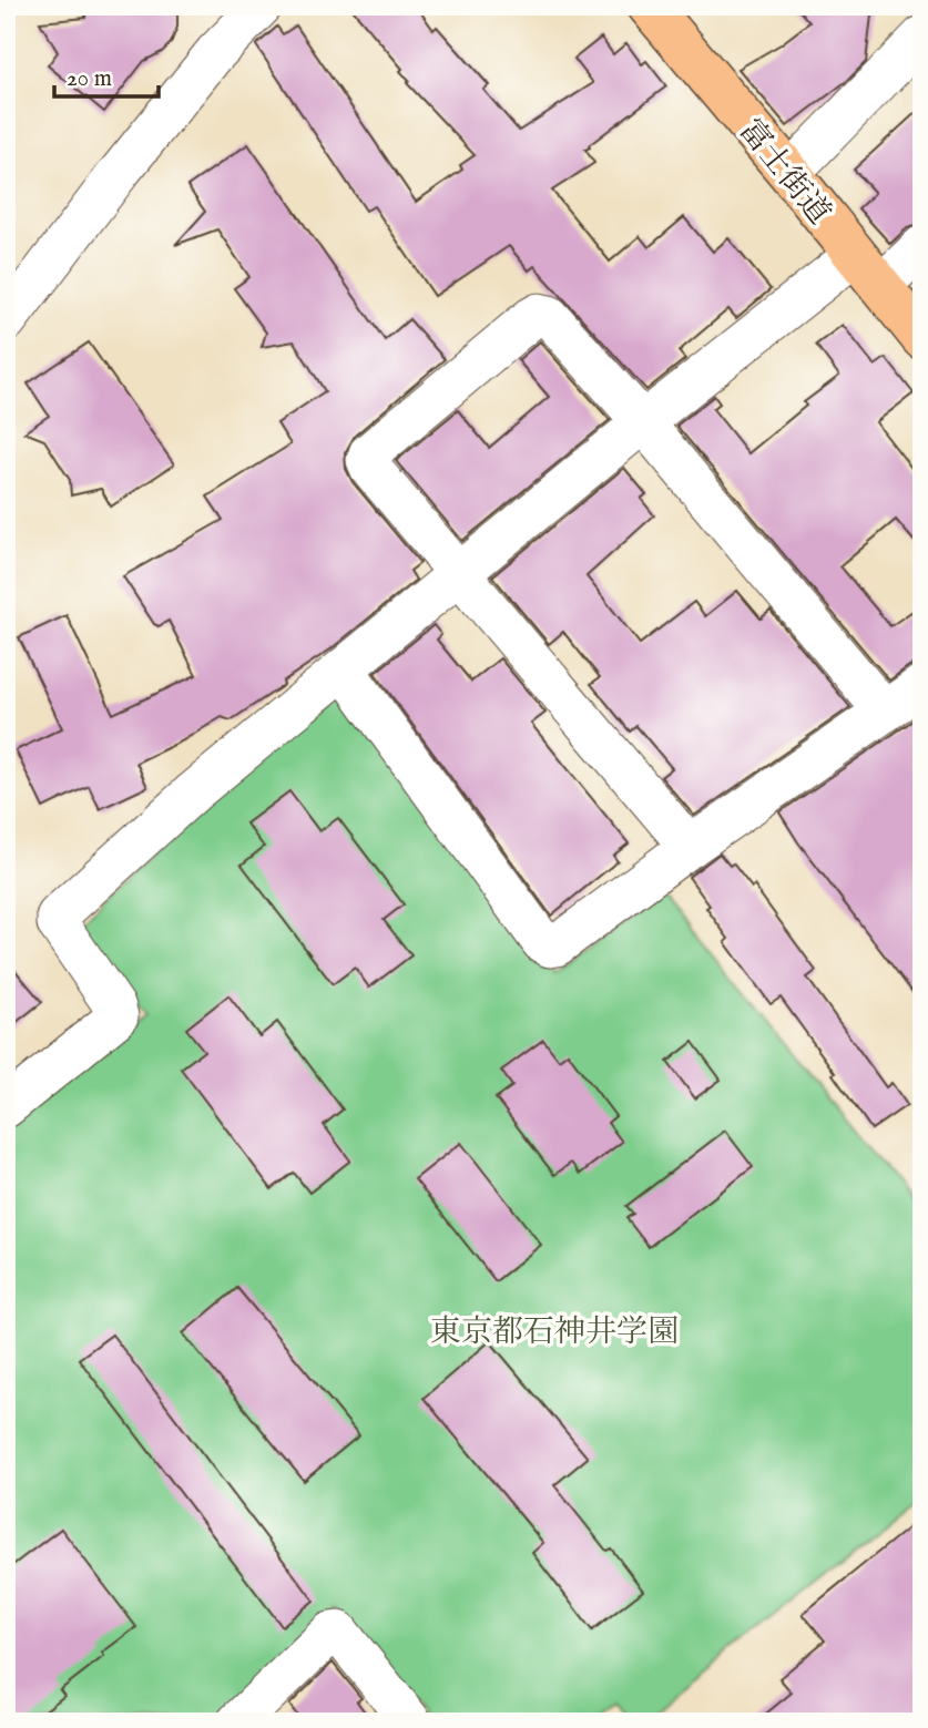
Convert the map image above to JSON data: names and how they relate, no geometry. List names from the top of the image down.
{
  "streets": {
    "main road": ["富士街道"]
  },
  "parks": ["東京都石神井学園"],
  "scale_bar": "20 m"
}
